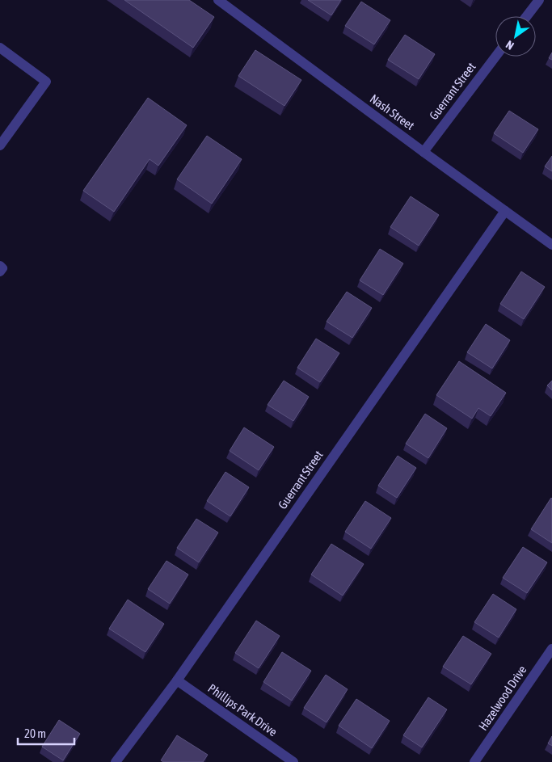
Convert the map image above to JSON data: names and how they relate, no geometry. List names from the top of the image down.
{
  "streets": {
    "street": [
      "Guerrant Street",
      "Nash Street",
      "Hazelwood Drive",
      "Phillips Park Drive"
    ]
  },
  "crossings": [
    ["Guerrant Street", "Nash Street"],
    ["Guerrant Street", "Phillips Park Drive"]
  ],
  "scale_bar": "20 m",
  "north": "bottom left"
}
